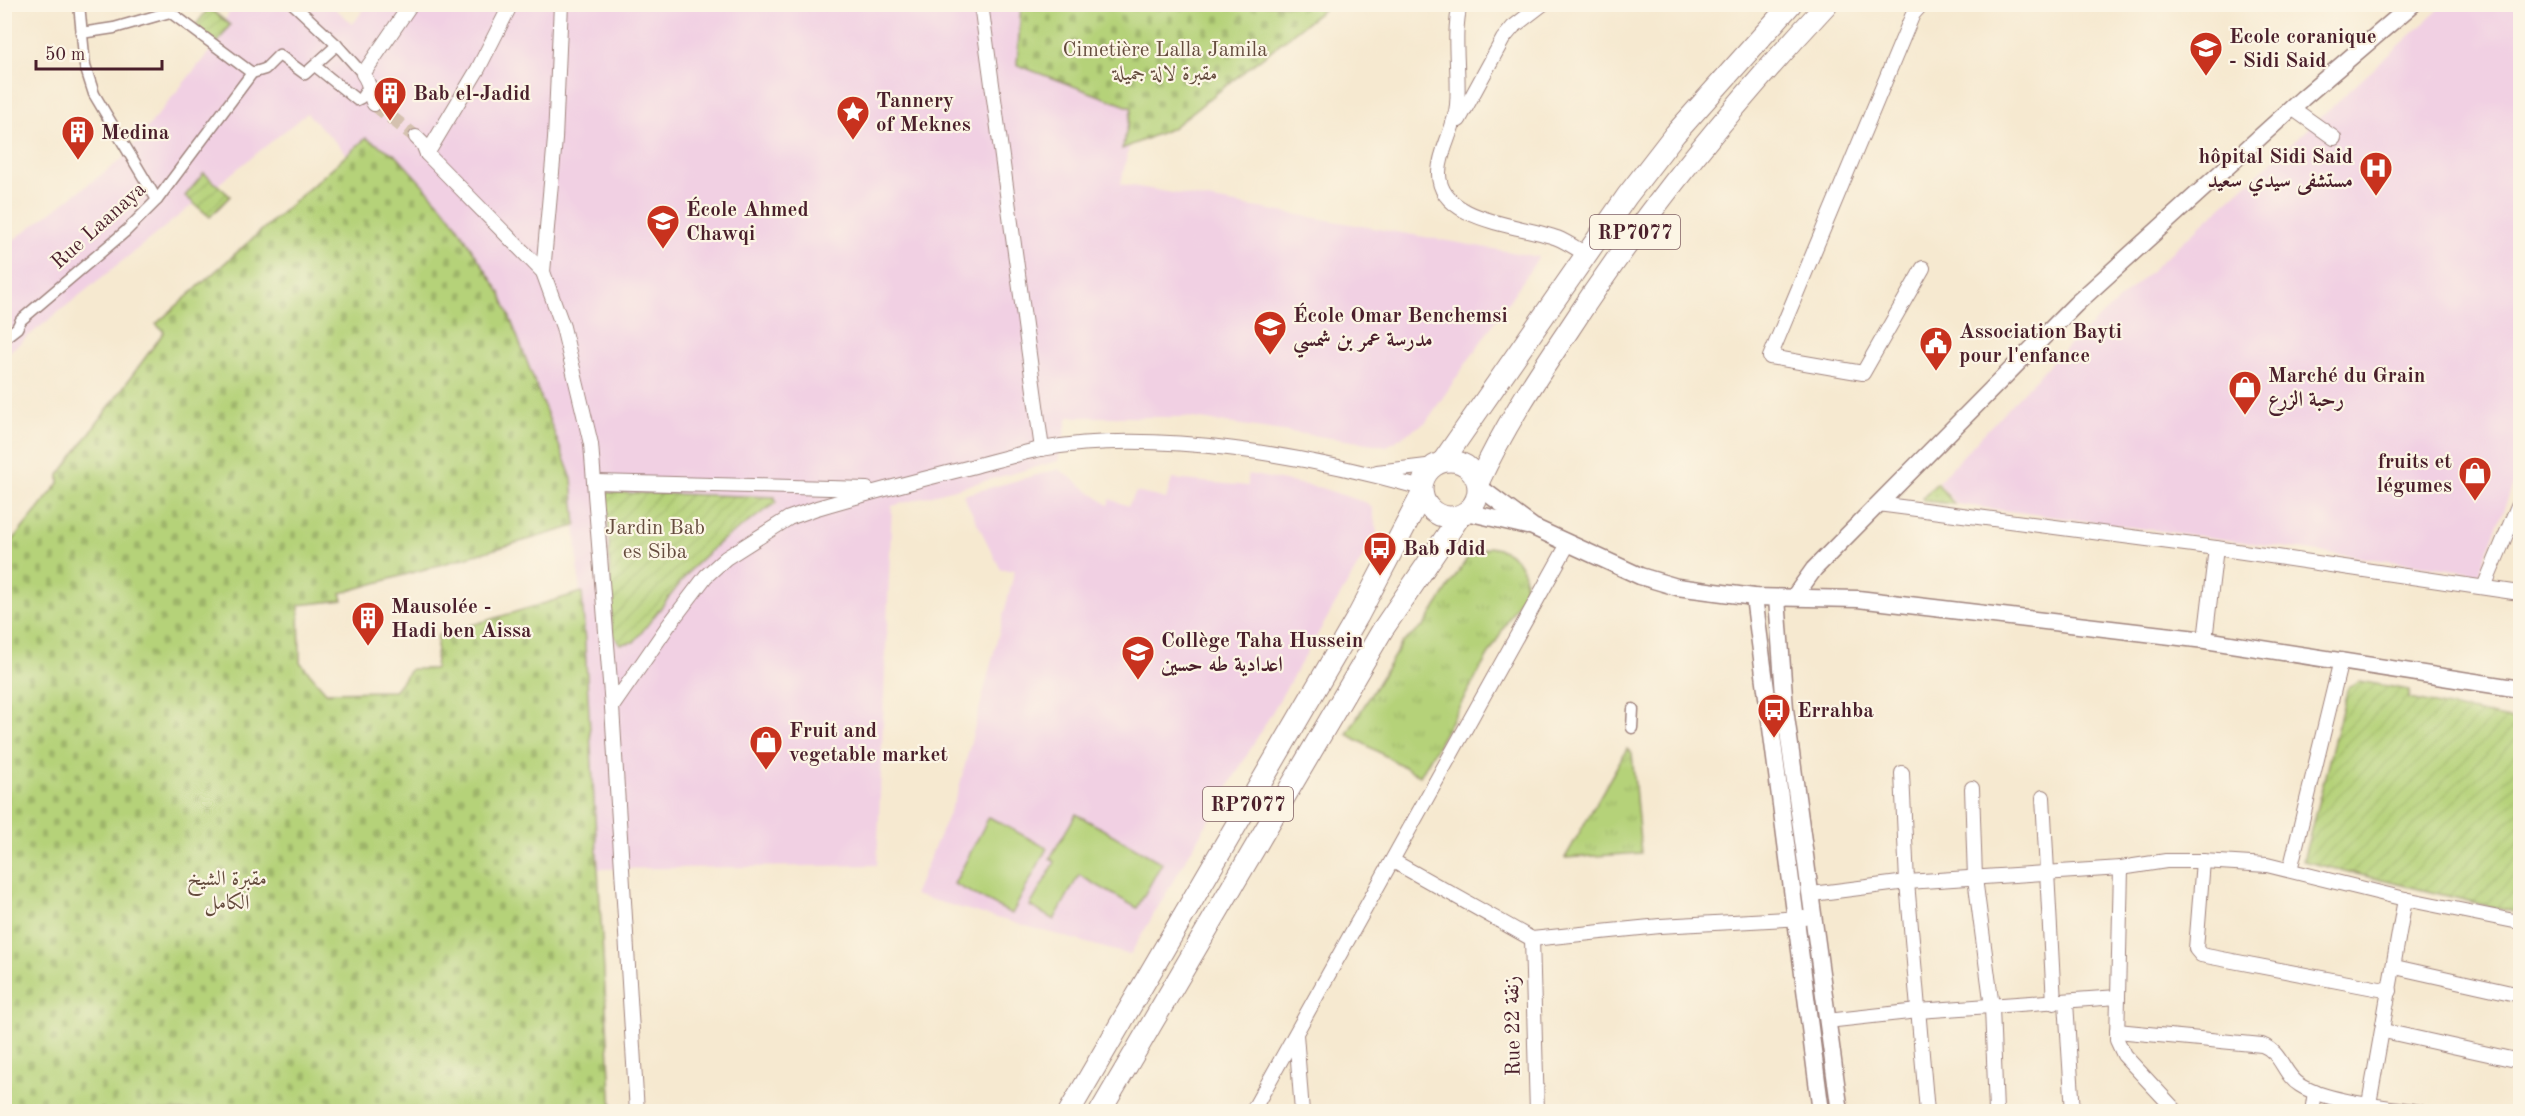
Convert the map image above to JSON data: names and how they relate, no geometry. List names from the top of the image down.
{
  "streets": {
    "main road": ["RP7077"],
    "street": ["Rue Laanaya", "Rue 22 زنقة"]
  },
  "parks": ["Cimetière Lalla Jamila مقبرة لالة جميلة", "Jardin Bab es Siba", "مقبرة الشيخ الكامل"],
  "places": {
    "school or university": [
      "Ecole coranique - Sidi Said",
      "École Ahmed Chawqi",
      "École Omar Benchemsi مدرسة عمر بن شمسي",
      "Collège Taha Hussein اعدادية طه حسين"
    ],
    "building": ["Bab el-Jadid", "Medina", "Mausolée - Hadi ben Aissa"],
    "place": ["Tannery of Meknes"],
    "hospital": ["hôpital Sidi Said مستشفى سيدي سعيد"],
    "public building": ["Association Bayti pour l'enfance"],
    "shop": ["Marché du Grain رحبة الزرع", "fruits et légumes", "Fruit and vegetable market"],
    "bus stop": ["Bab Jdid", "Errahba"]
  },
  "scale_bar": "50 m"
}
